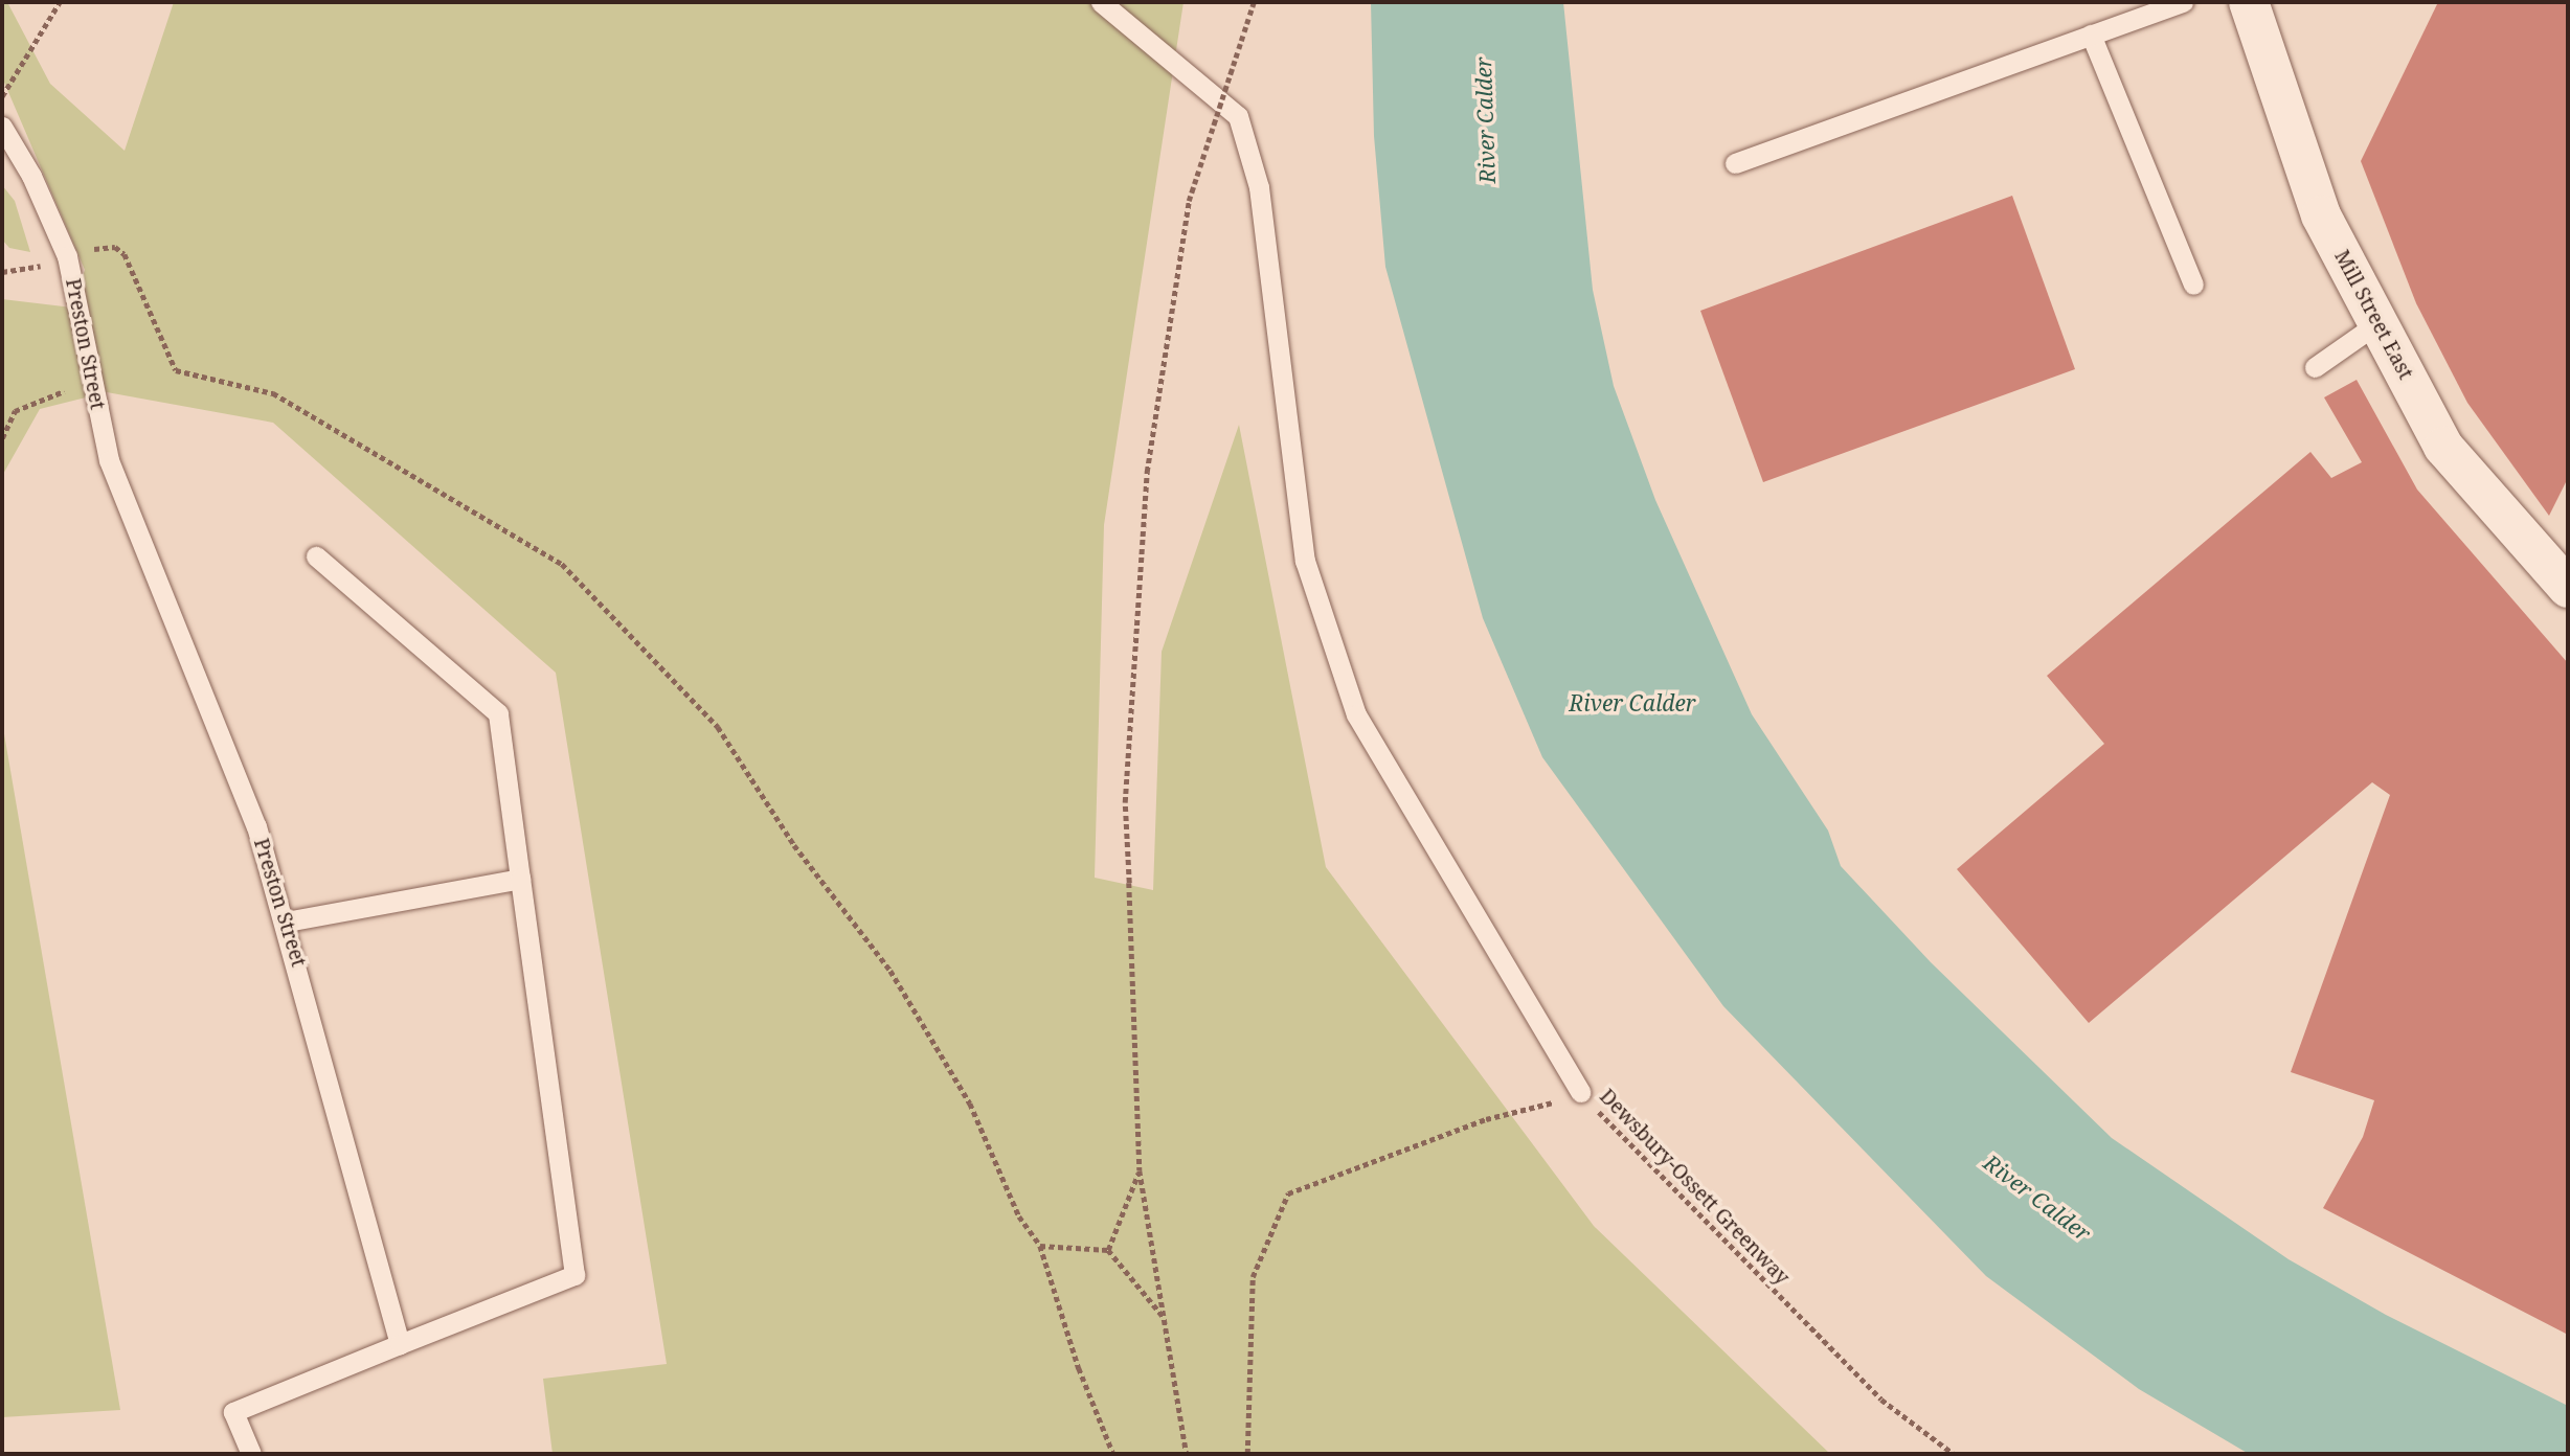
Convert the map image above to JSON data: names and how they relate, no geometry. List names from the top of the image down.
{
  "streets": {
    "street": ["Mill Street East"],
    "lane": ["Preston Street"],
    "path": ["Dewsbury-Ossett Greenway"]
  },
  "water": ["River Calder"]
}
